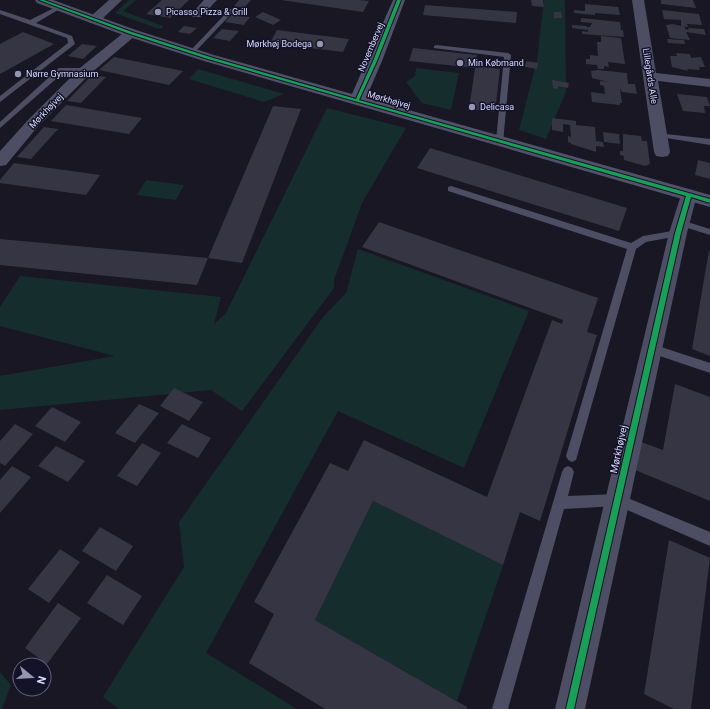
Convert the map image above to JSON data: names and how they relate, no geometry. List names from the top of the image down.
{
  "streets": {
    "street": ["Novembervej", "Lillegårds Alle", "Mørkhøjvej"]
  },
  "crossings": [
    ["Novembervej", "Mørkhøjvej"]
  ],
  "places": [
    "Picasso Pizza & Grill",
    "Mørkhøj Bodega",
    "Min Købmand",
    "Nørre Gymnasium",
    "Delicasa"
  ],
  "north": "right"
}
